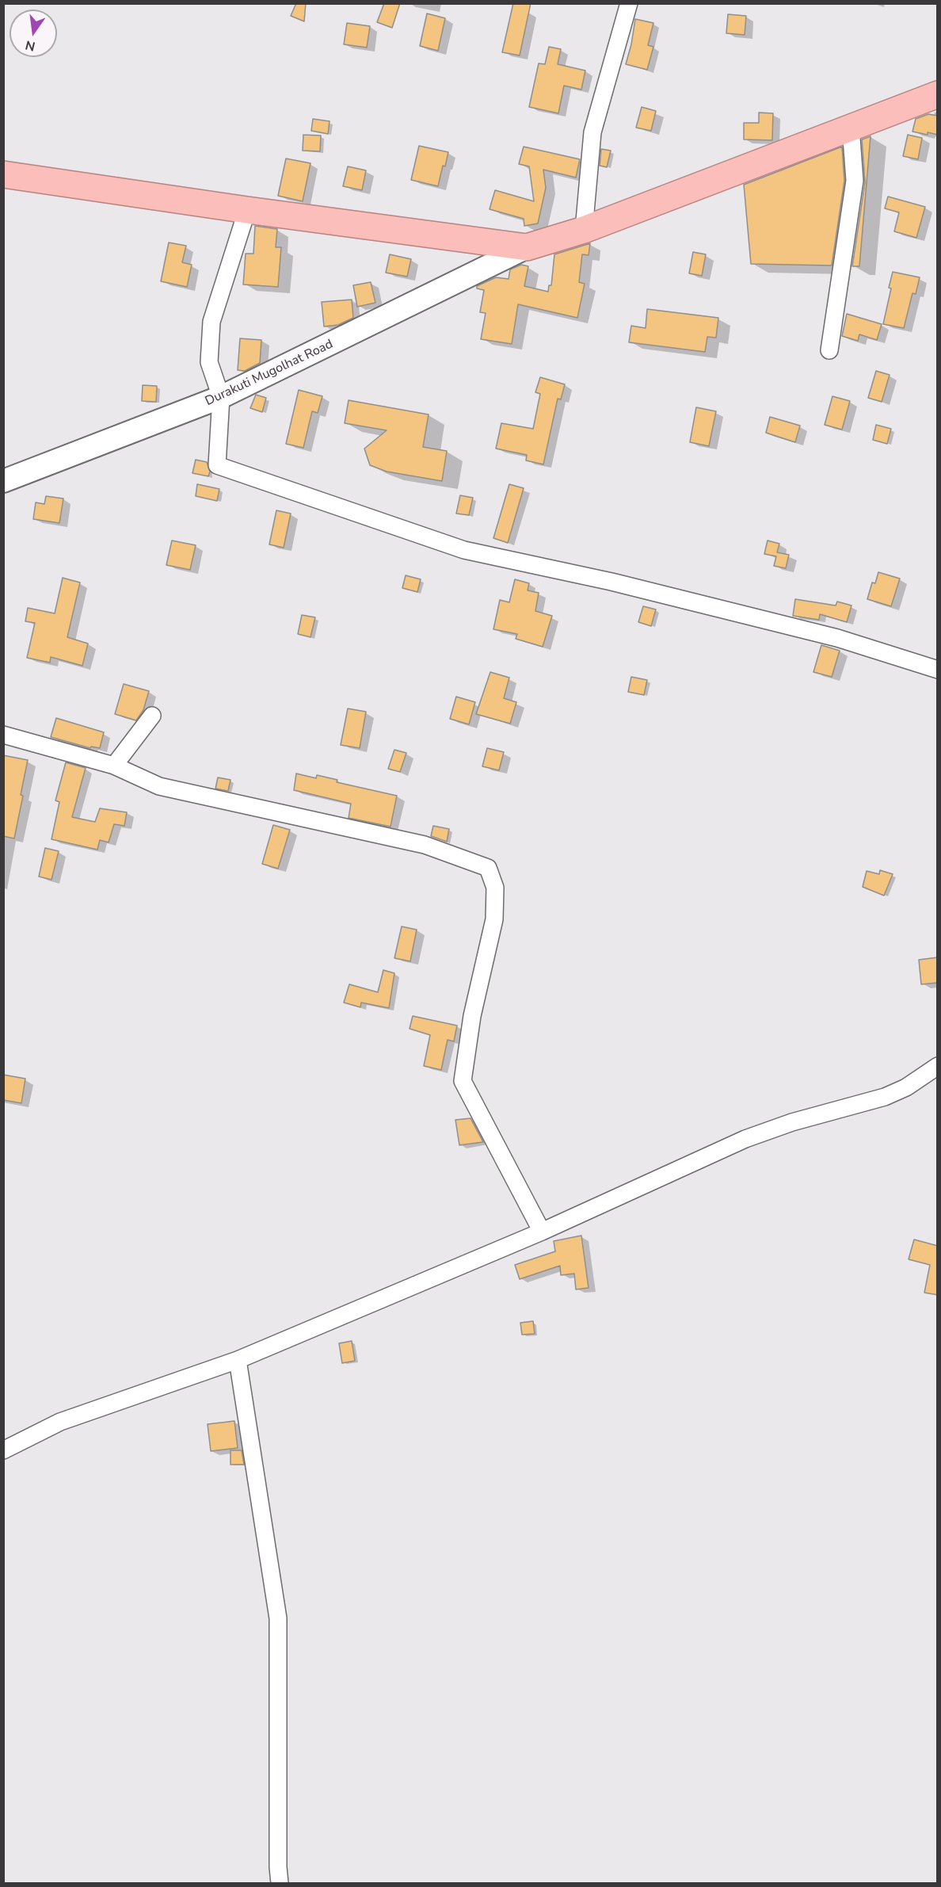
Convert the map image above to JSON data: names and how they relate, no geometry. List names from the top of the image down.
{
  "streets": {
    "main road": ["Durakuti Mugolhat Road"]
  },
  "north": "bottom"
}
